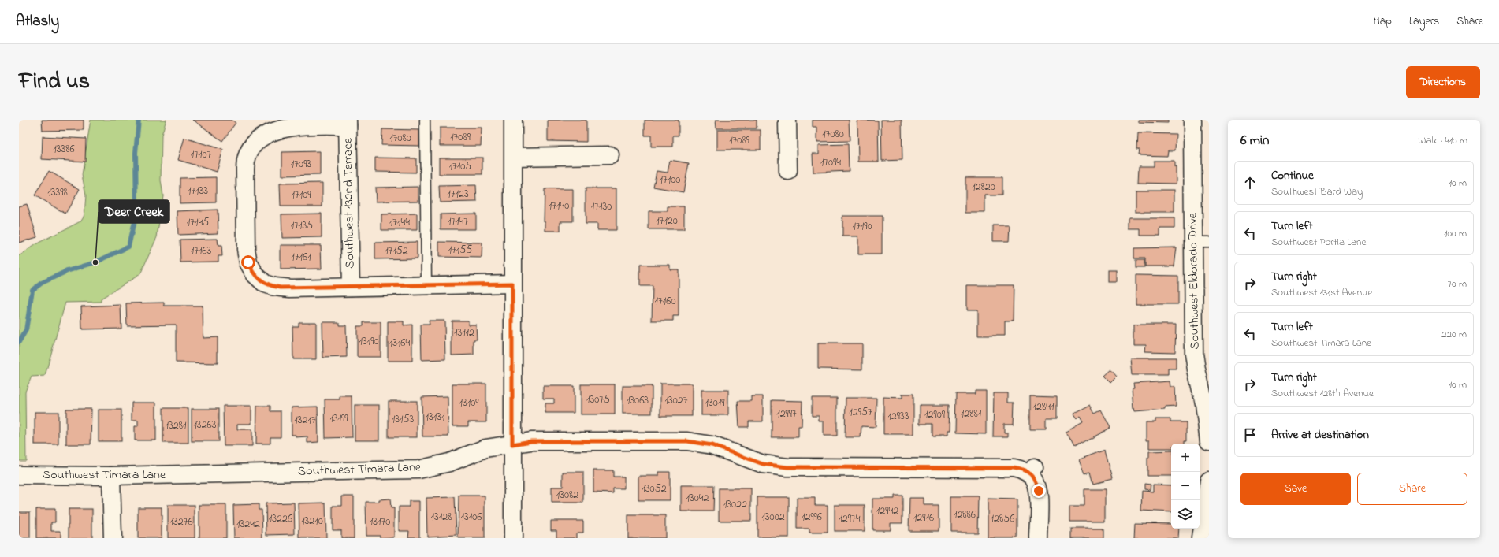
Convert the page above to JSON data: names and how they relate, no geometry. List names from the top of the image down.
{
  "streets": {
    "street": ["Southwest 132nd Terrace", "Southwest Eldorado Drive", "Southwest Timara Lane"]
  },
  "places": ["Deer Creek"],
  "house_numbers": [
    "17080",
    "17089",
    "17080",
    "17089",
    "13386",
    "17107",
    "17094",
    "17093",
    "17105",
    "17100",
    "12820",
    "17133",
    "13398",
    "17123",
    "17109",
    "17140",
    "17130",
    "17120",
    "17147",
    "17145",
    "17144",
    "17135",
    "17190",
    "17155",
    "17163",
    "17152",
    "17161",
    "17160",
    "13112",
    "13190",
    "13164",
    "13075",
    "13063",
    "13027",
    "13109",
    "13019",
    "12841",
    "12957",
    "12997",
    "12881",
    "12909",
    "12933",
    "13131",
    "13199",
    "13153",
    "13217",
    "13263",
    "13281",
    "13052",
    "13082",
    "13042",
    "13022",
    "12942",
    "12886",
    "13128",
    "13106",
    "13002",
    "12996",
    "12916",
    "13226",
    "12974",
    "12856",
    "13210",
    "13276",
    "13170",
    "13242"
  ],
  "page": {
    "header": "Atlasly",
    "nav": ["Map", "Layers", "Share"],
    "title": "Find us",
    "buttons": [
      "Directions",
      ["Save", "Share"]
    ],
    "heading": ["6 min", "Walk · 410 m"],
    "list": [
      ["Continue", "Southwest Bard Way", "10 m"],
      ["Turn left", "Southwest Portia Lane", "100 m"],
      ["Turn right", "Southwest 131st Avenue", "70 m"],
      ["Turn left", "Southwest Timara Lane", "220 m"],
      ["Turn right", "Southwest 128th Avenue", "10 m"],
      "Arrive at destination"
    ],
    "map_buttons": ["+", "−"]
  }
}
